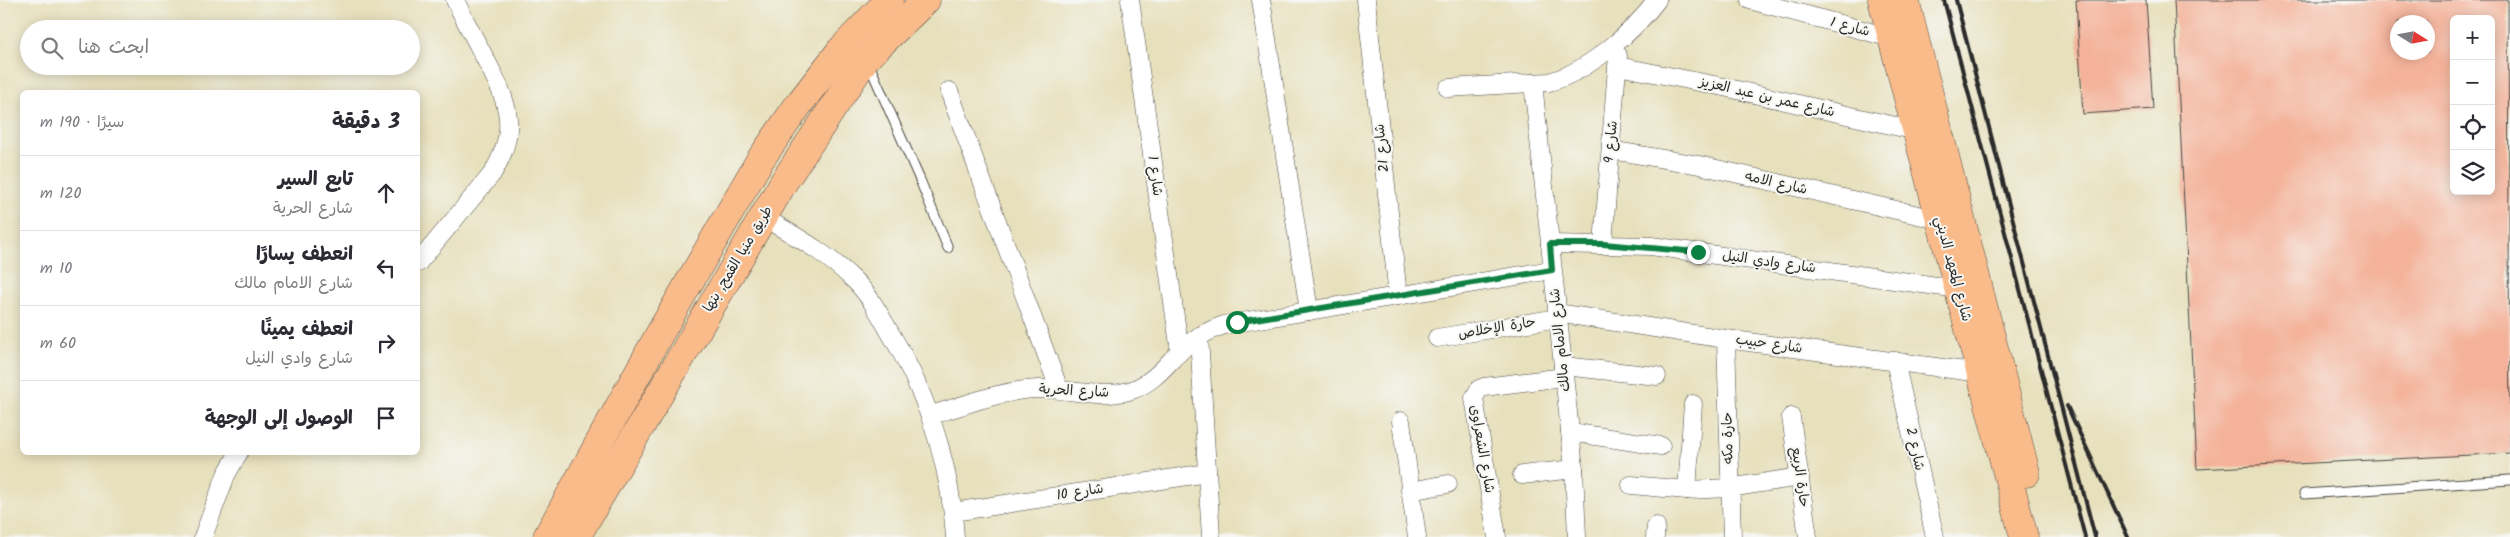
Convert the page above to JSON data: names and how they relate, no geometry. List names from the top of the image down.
{
  "streets": {
    "main road": ["طريق منيا القمح, بنها", "شارع المعهد الديني"],
    "street": [
      "شارع 1",
      "شارع عمر بن عبد العزيز",
      "شارع 9",
      "شارع 21",
      "شارع الامه",
      "شارع وادي النيل",
      "حارة الإخلاص",
      "شارع الامام مالك",
      "شارع حبيب",
      "شارع الحرية",
      "حارة مكه",
      "شارع الشعراوى",
      "شارع 2",
      "حارة الربيع",
      "شارع 10"
    ]
  },
  "crossings": [
    ["شارع 1", "شارع المعهد الديني"],
    ["شارع 1", "شارع الحرية"],
    ["شارع عمر بن عبد العزيز", "شارع 9"],
    ["شارع عمر بن عبد العزيز", "شارع المعهد الديني"],
    ["شارع 9", "شارع الامه"],
    ["شارع 9", "شارع وادي النيل"],
    ["شارع 21", "شارع الحرية"],
    ["شارع الامه", "شارع المعهد الديني"],
    ["شارع وادي النيل", "شارع المعهد الديني"],
    ["شارع وادي النيل", "شارع الامام مالك"],
    ["شارع المعهد الديني", "شارع حبيب"],
    ["حارة الإخلاص", "شارع الامام مالك"],
    ["حارة الإخلاص", "شارع حبيب"],
    ["شارع الامام مالك", "شارع حبيب"],
    ["شارع الامام مالك", "شارع الحرية"],
    ["شارع الامام مالك", "شارع الشعراوى"],
    ["شارع حبيب", "حارة مكه"],
    ["شارع حبيب", "شارع 2"]
  ],
  "north": "right",
  "page": {
    "map_buttons": ["+", "−"],
    "search": "ابحث هنا",
    "heading": ["3 دقيقة", "سيرًا · 190 m"],
    "list": [
      ["تابع السير", "شارع الحرية", "120 m"],
      ["انعطف يسارًا", "شارع الامام مالك", "10 m"],
      ["انعطف يمينًا", "شارع وادي النيل", "60 m"],
      "الوصول إلى الوجهة"
    ]
  }
}
